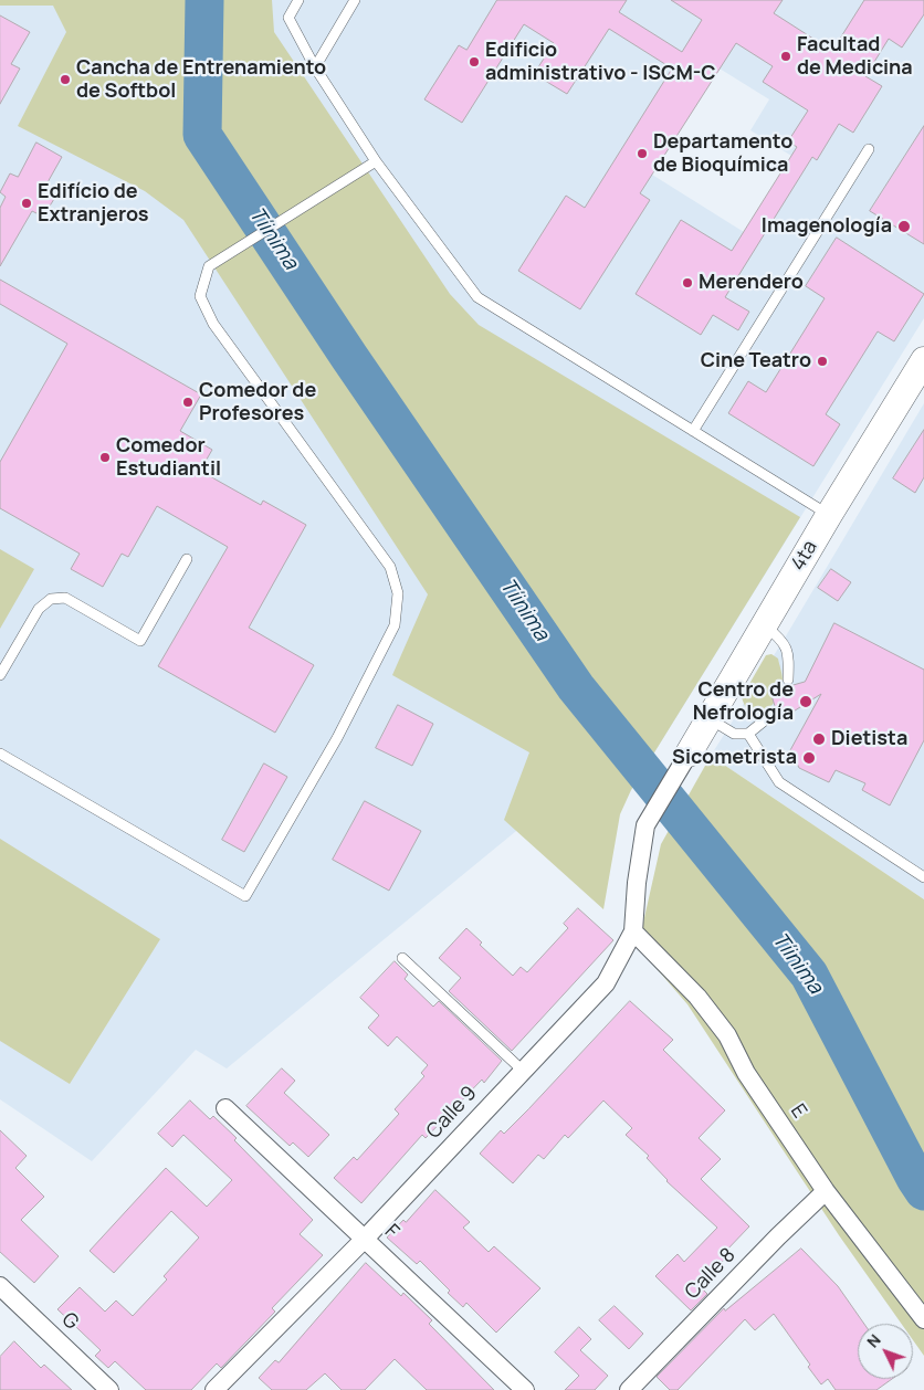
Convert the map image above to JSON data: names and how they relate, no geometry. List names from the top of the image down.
{
  "streets": {
    "street": [
      "4ta",
      "E",
      "Calle 9",
      "F",
      "Calle 8",
      "G"
    ]
  },
  "crossings": [
    ["4ta", "Calle 9"],
    ["E", "Calle 9"],
    ["E", "Calle 8"],
    ["Calle 9", "F"]
  ],
  "water": ["Tíinima"],
  "places": [
    "Facultad de Medicina",
    "Edificio administrativo - ISCM-C",
    "Cancha de Entrenamiento de Softbol",
    "Departamento de Bioquímica",
    "Edifício de Extranjeros",
    "Imagenología",
    "Merendero",
    "Cine Teatro",
    "Comedor de Profesores",
    "Comedor Estudiantil",
    "Centro de Nefrología",
    "Dietista",
    "Sicometrista"
  ],
  "north": "top left"
}
